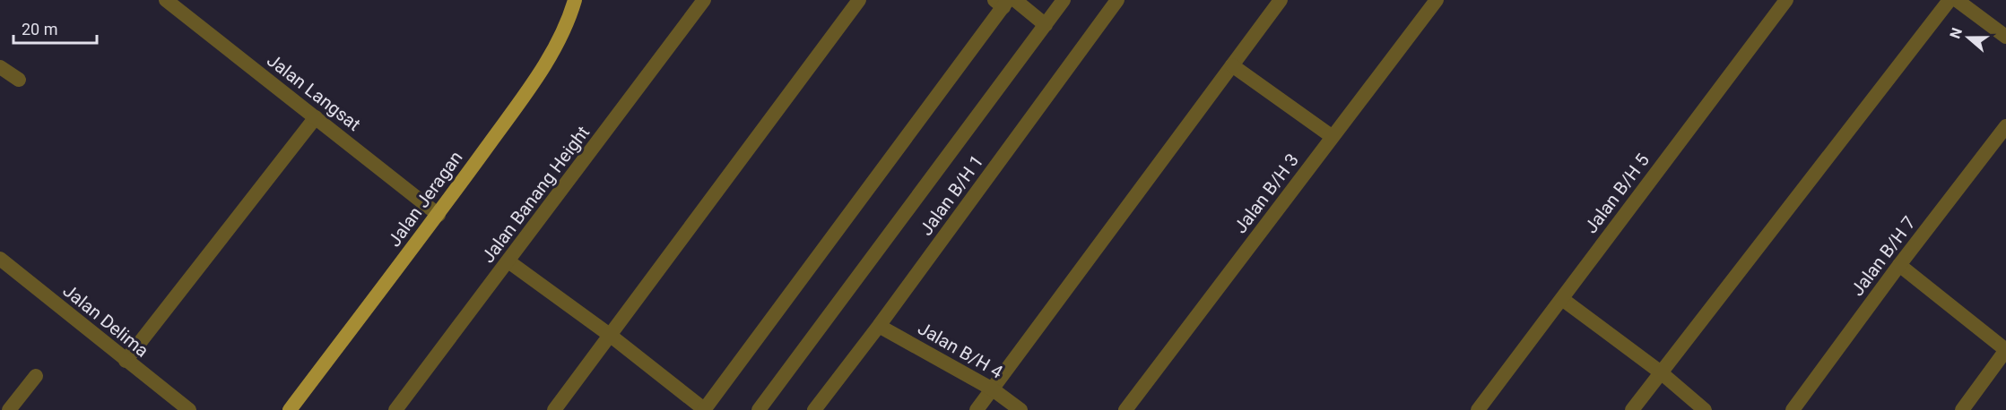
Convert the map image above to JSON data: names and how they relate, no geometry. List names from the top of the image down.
{
  "streets": {
    "main road": ["Jalan Jeragan"],
    "street": [
      "Jalan Langsat",
      "Jalan B/H 3",
      "Jalan B/H 5",
      "Jalan Banang Height",
      "Jalan B/H 1",
      "Jalan B/H 7",
      "Jalan Delima",
      "Jalan B/H 4"
    ]
  },
  "crossings": [
    ["Jalan Langsat", "Jalan Jeragan"],
    ["Jalan B/H 1", "Jalan B/H 4"]
  ],
  "scale_bar": "20 m",
  "north": "left"
}
